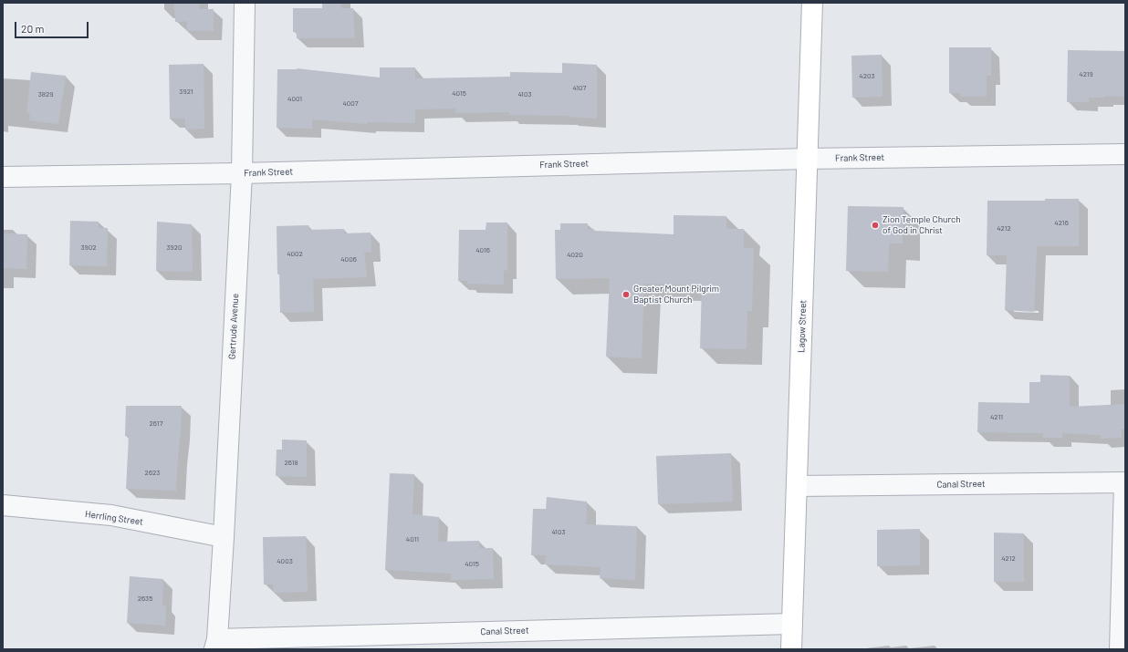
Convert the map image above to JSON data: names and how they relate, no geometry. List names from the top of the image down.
{
  "streets": {
    "street": [
      "Frank Street",
      "Gertrude Avenue",
      "Lagow Street",
      "Canal Street",
      "Herrling Street"
    ]
  },
  "crossings": [
    ["Frank Street", "Gertrude Avenue"],
    ["Frank Street", "Lagow Street"],
    ["Gertrude Avenue", "Canal Street"],
    ["Gertrude Avenue", "Herrling Street"],
    ["Lagow Street", "Canal Street"]
  ],
  "places": ["Zion Temple Church of God in Christ", "Greater Mount Pilgrim Baptist Church"],
  "house_numbers": [
    "4219",
    "4203",
    "4107",
    "3921",
    "4015",
    "3829",
    "4103",
    "4001",
    "4007",
    "4216",
    "4212",
    "3902",
    "3920",
    "4016",
    "4002",
    "4020",
    "4006",
    "4211",
    "2617",
    "2618",
    "2623",
    "4103",
    "4011",
    "4212",
    "4003",
    "4015",
    "2635"
  ],
  "scale_bar": "20 m"
}
